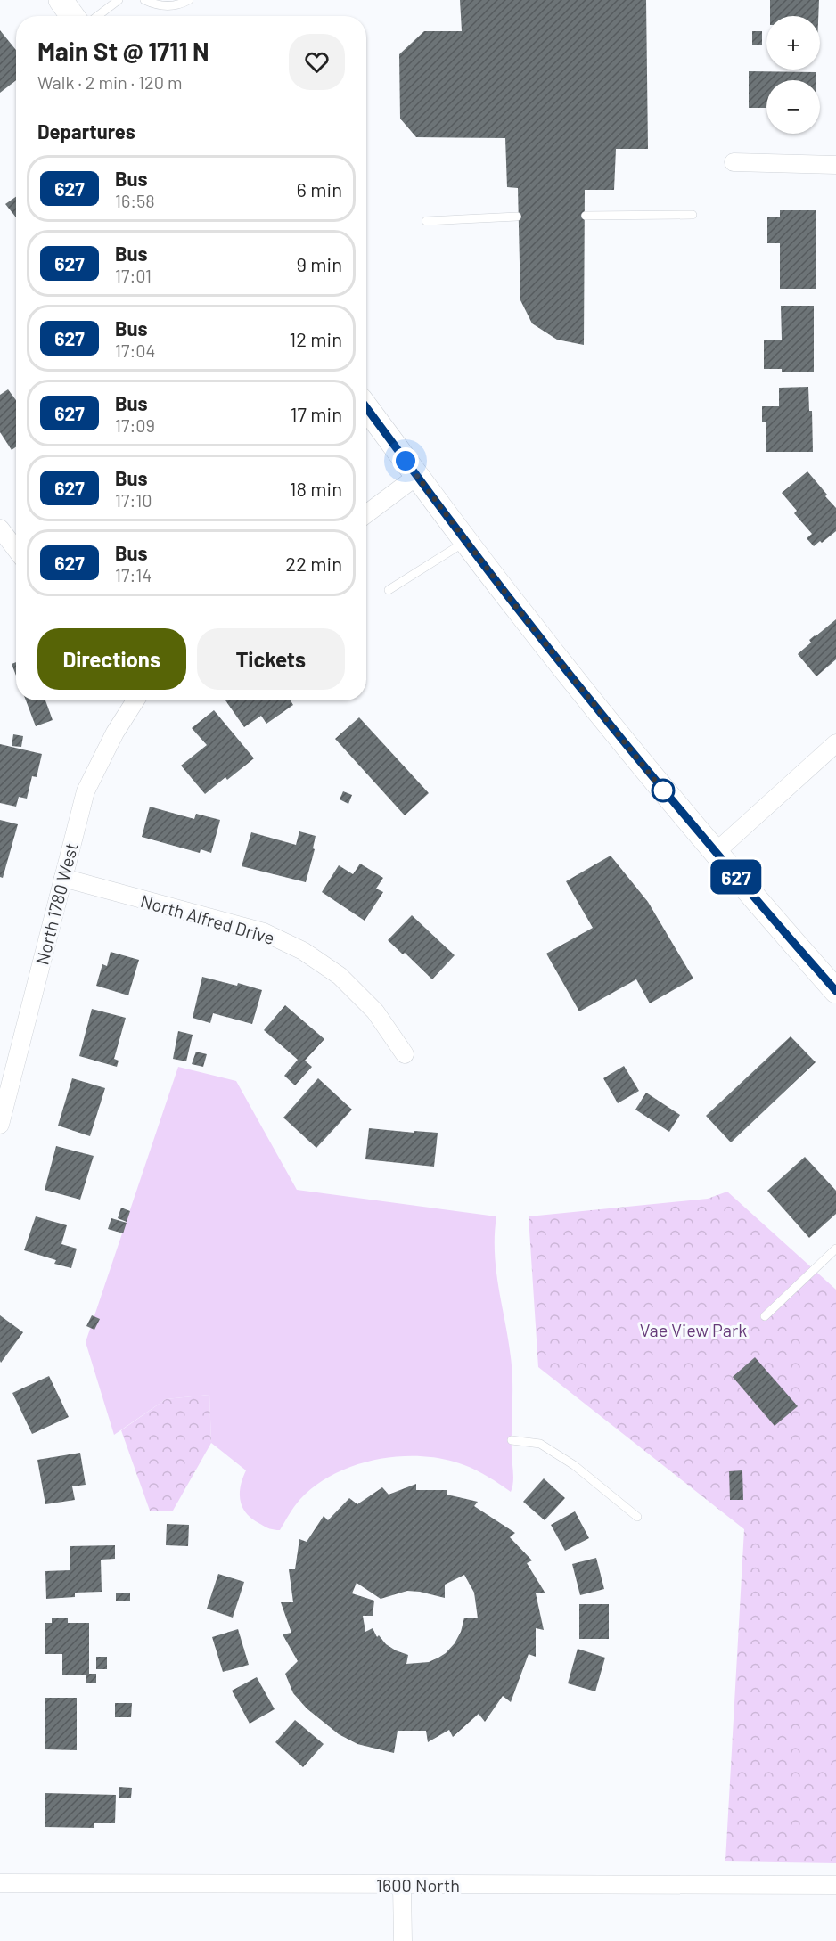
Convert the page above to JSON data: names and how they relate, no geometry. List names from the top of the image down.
{
  "streets": {
    "street": ["North 1780 West", "North Alfred Drive", "1600 North"]
  },
  "crossings": [
    ["North 1780 West", "North Alfred Drive"]
  ],
  "parks": ["Vae View Park"],
  "lines": ["bus line 627"],
  "page": {
    "on_map": "627",
    "map_buttons": ["+", "−"],
    "heading": [
      ["Main St @ 1711 N", "Walk · 2 min · 120 m"],
      "Departures"
    ],
    "list": [
      {
        "mark": "627",
        "name": "Bus",
        "note": "16:58",
        "value": "6 min"
      },
      {
        "mark": "627",
        "name": "Bus",
        "note": "17:01",
        "value": "9 min"
      },
      {
        "mark": "627",
        "name": "Bus",
        "note": "17:04",
        "value": "12 min"
      },
      {
        "mark": "627",
        "name": "Bus",
        "note": "17:09",
        "value": "17 min"
      },
      {
        "mark": "627",
        "name": "Bus",
        "note": "17:10",
        "value": "18 min"
      },
      {
        "mark": "627",
        "name": "Bus",
        "note": "17:14",
        "value": "22 min"
      }
    ],
    "buttons": ["Directions", "Tickets"]
  }
}
